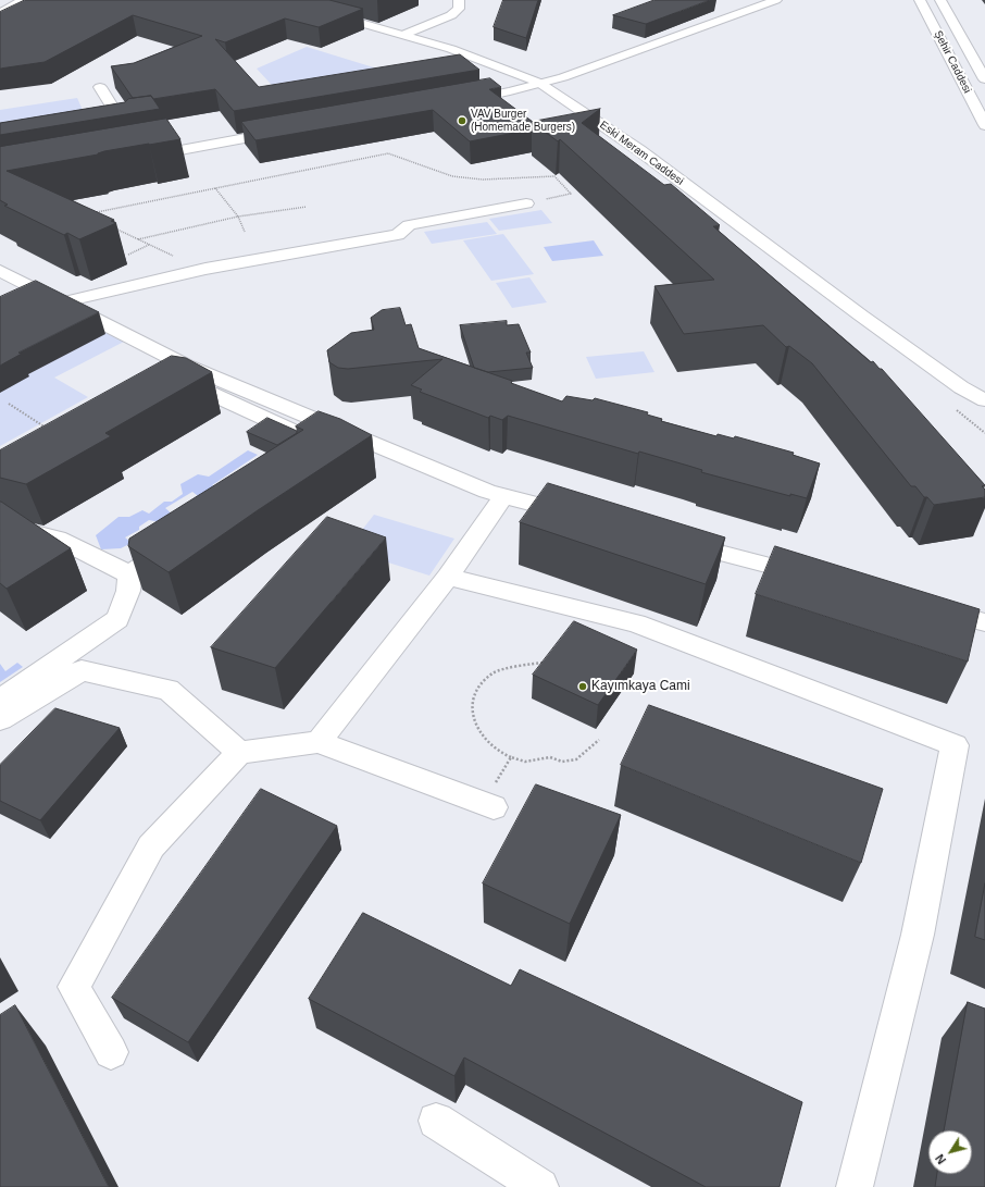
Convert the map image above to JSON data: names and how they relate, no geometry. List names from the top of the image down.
{
  "streets": {
    "street": ["Şehir Caddesi", "Eski Meram Caddesi"]
  },
  "places": ["VAV Burger (Homemade Burgers)", "Kayımkaya Cami"],
  "north": "bottom left"
}
